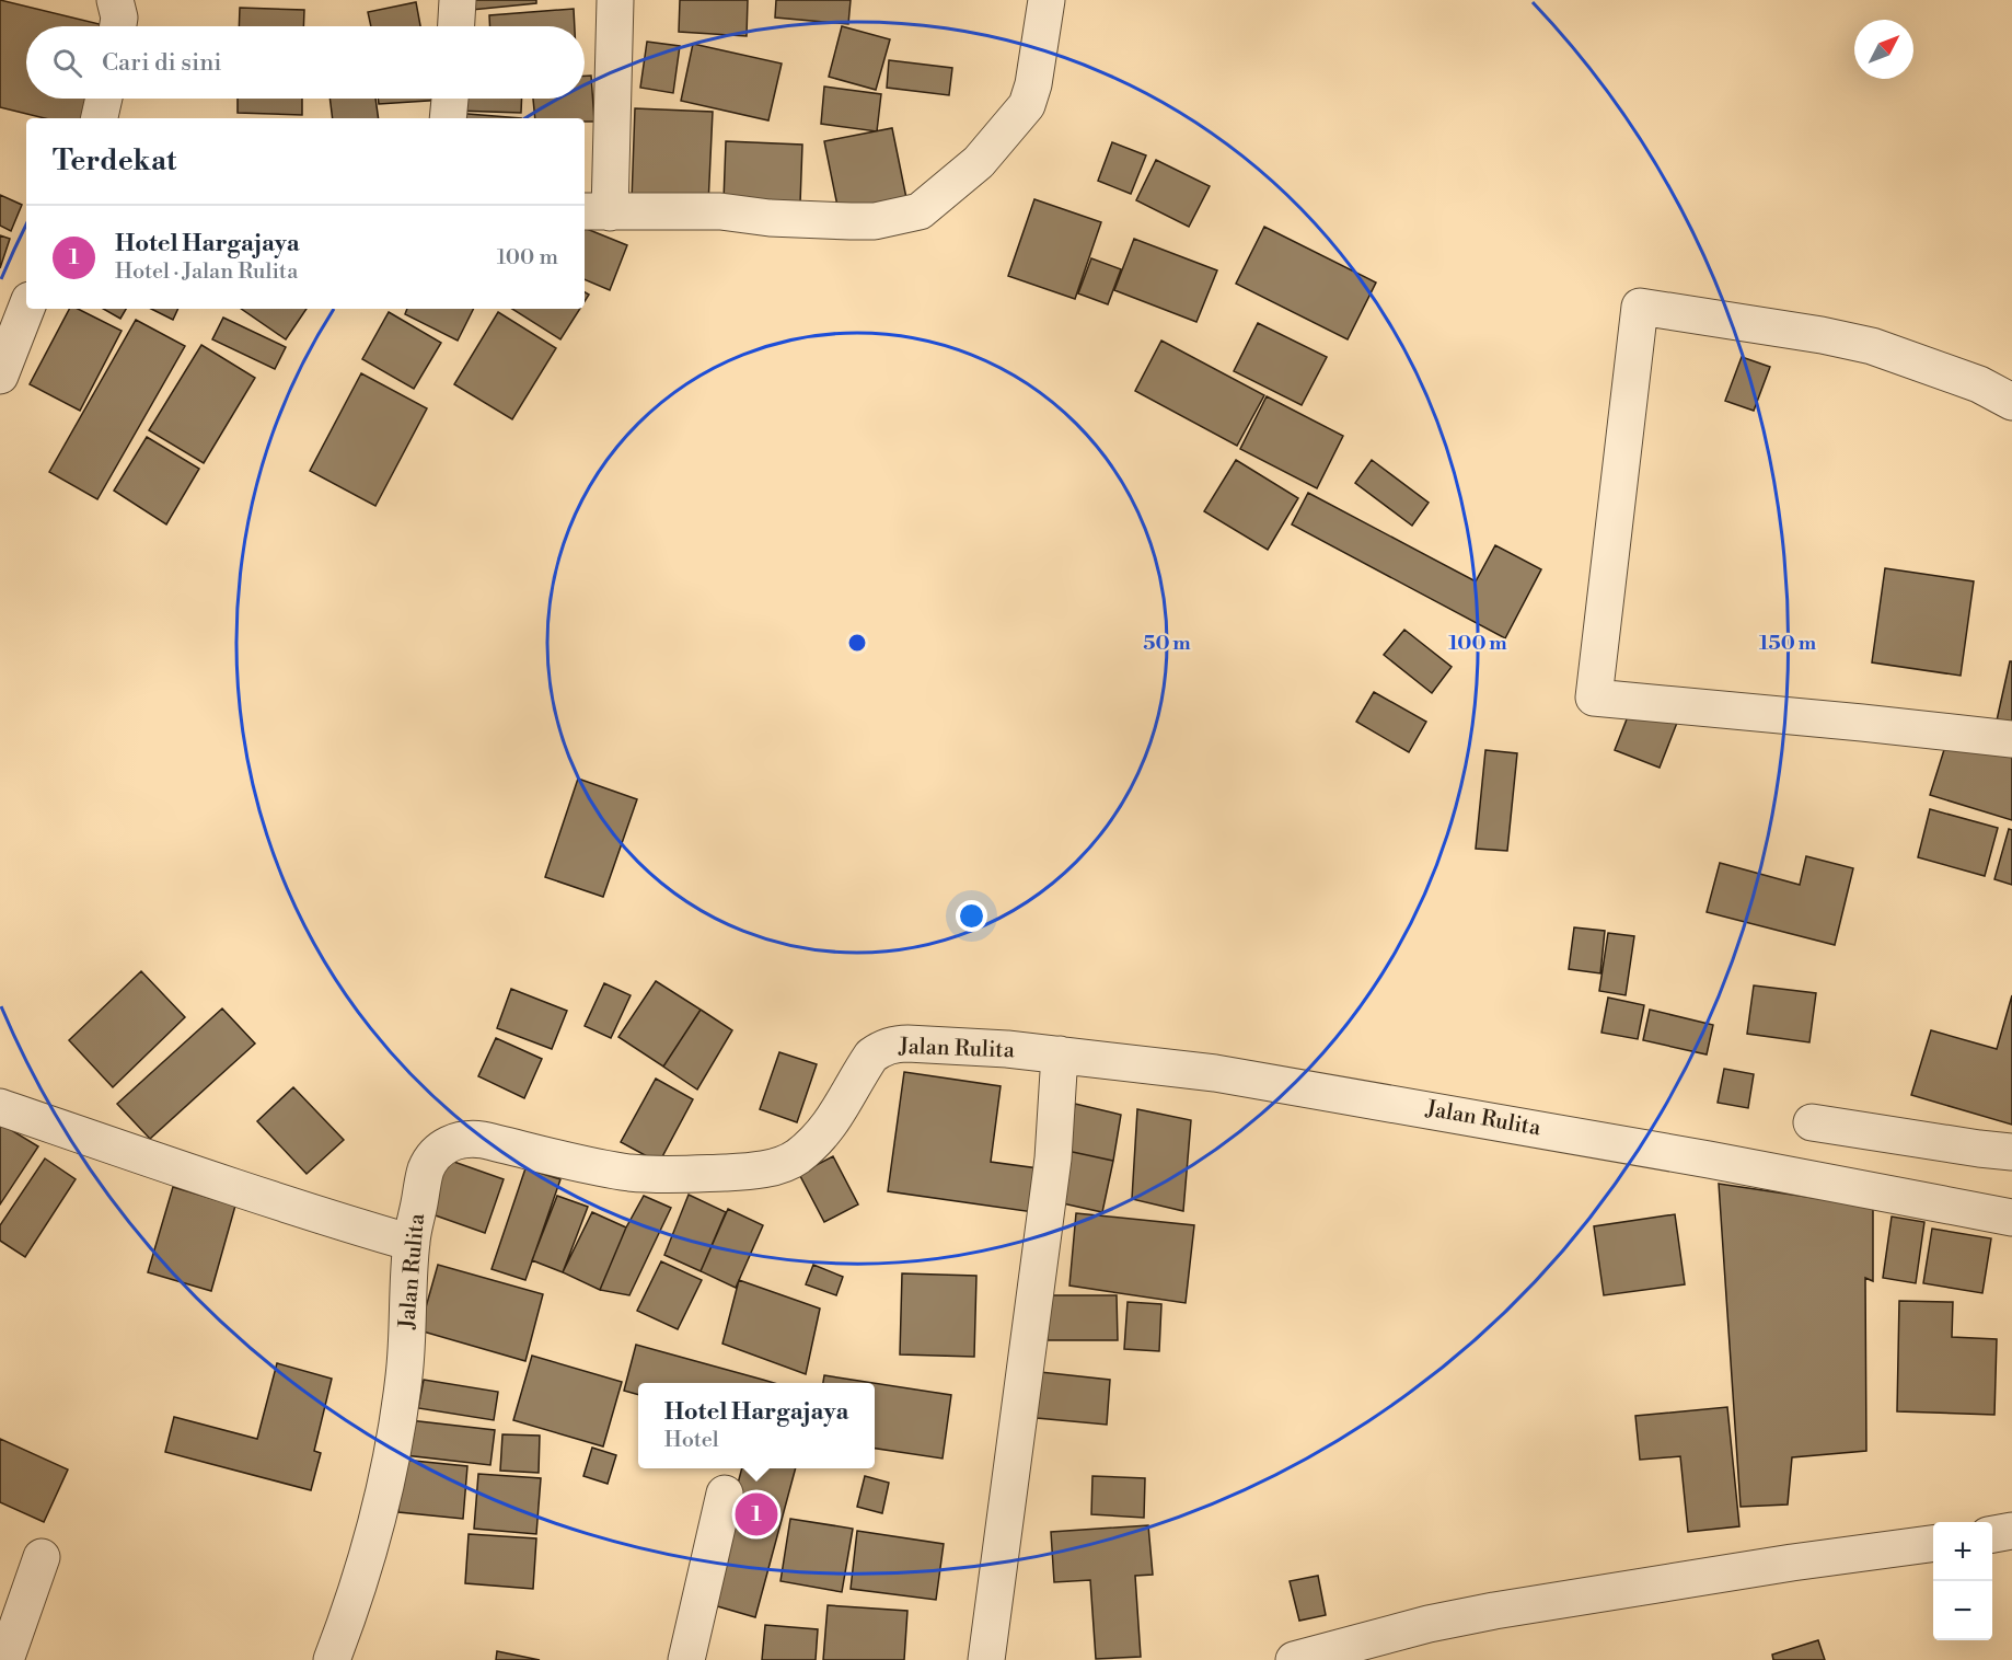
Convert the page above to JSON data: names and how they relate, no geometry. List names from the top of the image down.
{
  "streets": {
    "street": ["Jalan Rulita"]
  },
  "north": "top right",
  "page": {
    "search": "Cari di sini",
    "heading": "Terdekat",
    "list": [
      {
        "mark": "1",
        "name": "Hotel Hargajaya",
        "note": "Hotel · Jalan Rulita",
        "value": "100 m"
      }
    ],
    "popup": ["Hotel Hargajaya", "Hotel"],
    "pins": "1",
    "map_buttons": ["+", "−"]
  },
  "rings": ["50 m", "100 m", "150 m"]
}
